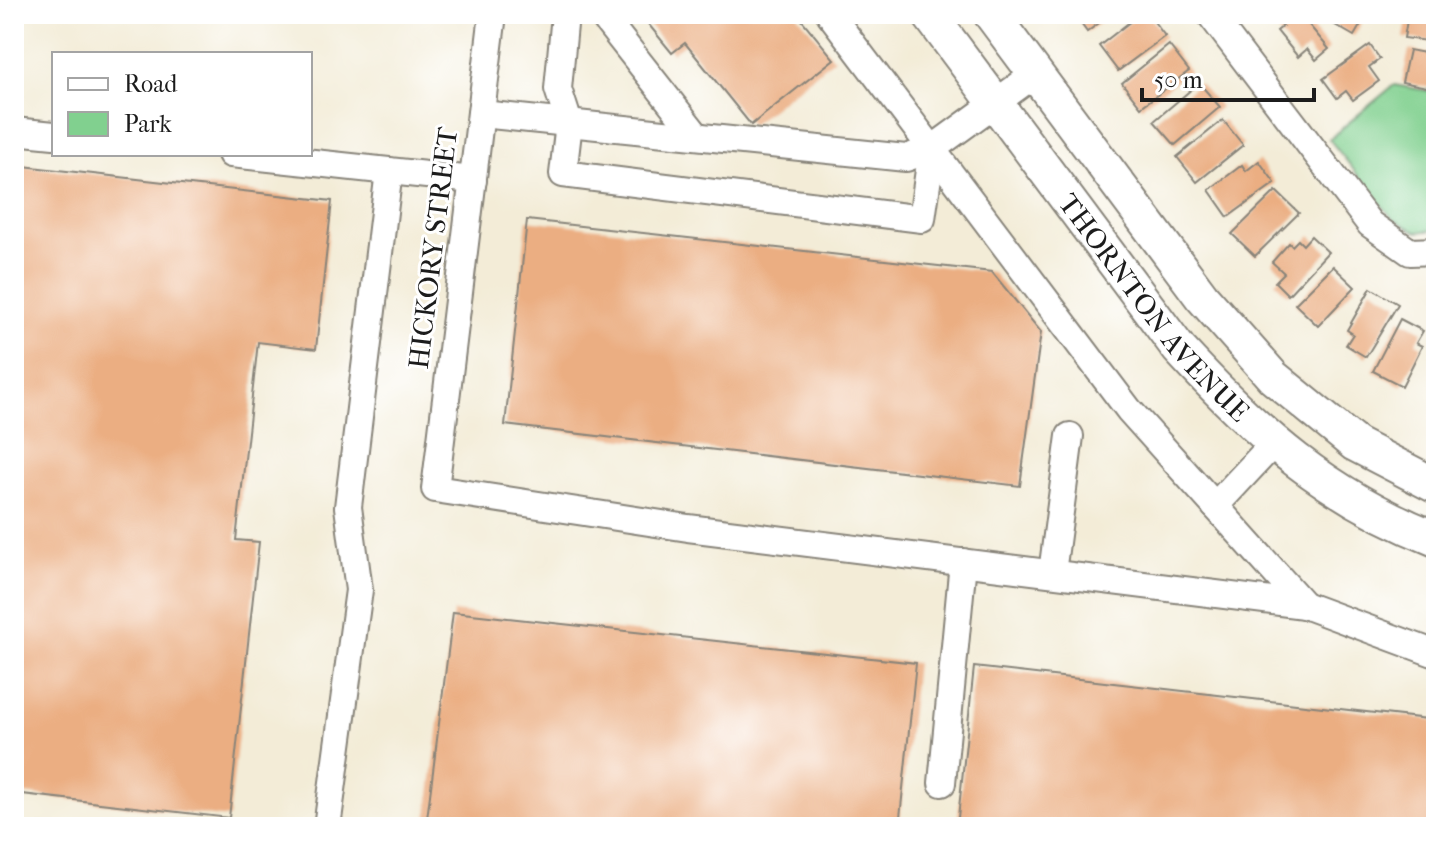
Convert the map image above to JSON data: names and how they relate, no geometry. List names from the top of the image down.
{
  "streets": {
    "main road": ["THORNTON AVENUE"],
    "street": ["HICKORY STREET"]
  },
  "legend": ["Road", "Park"],
  "scale_bar": "50 m"
}
